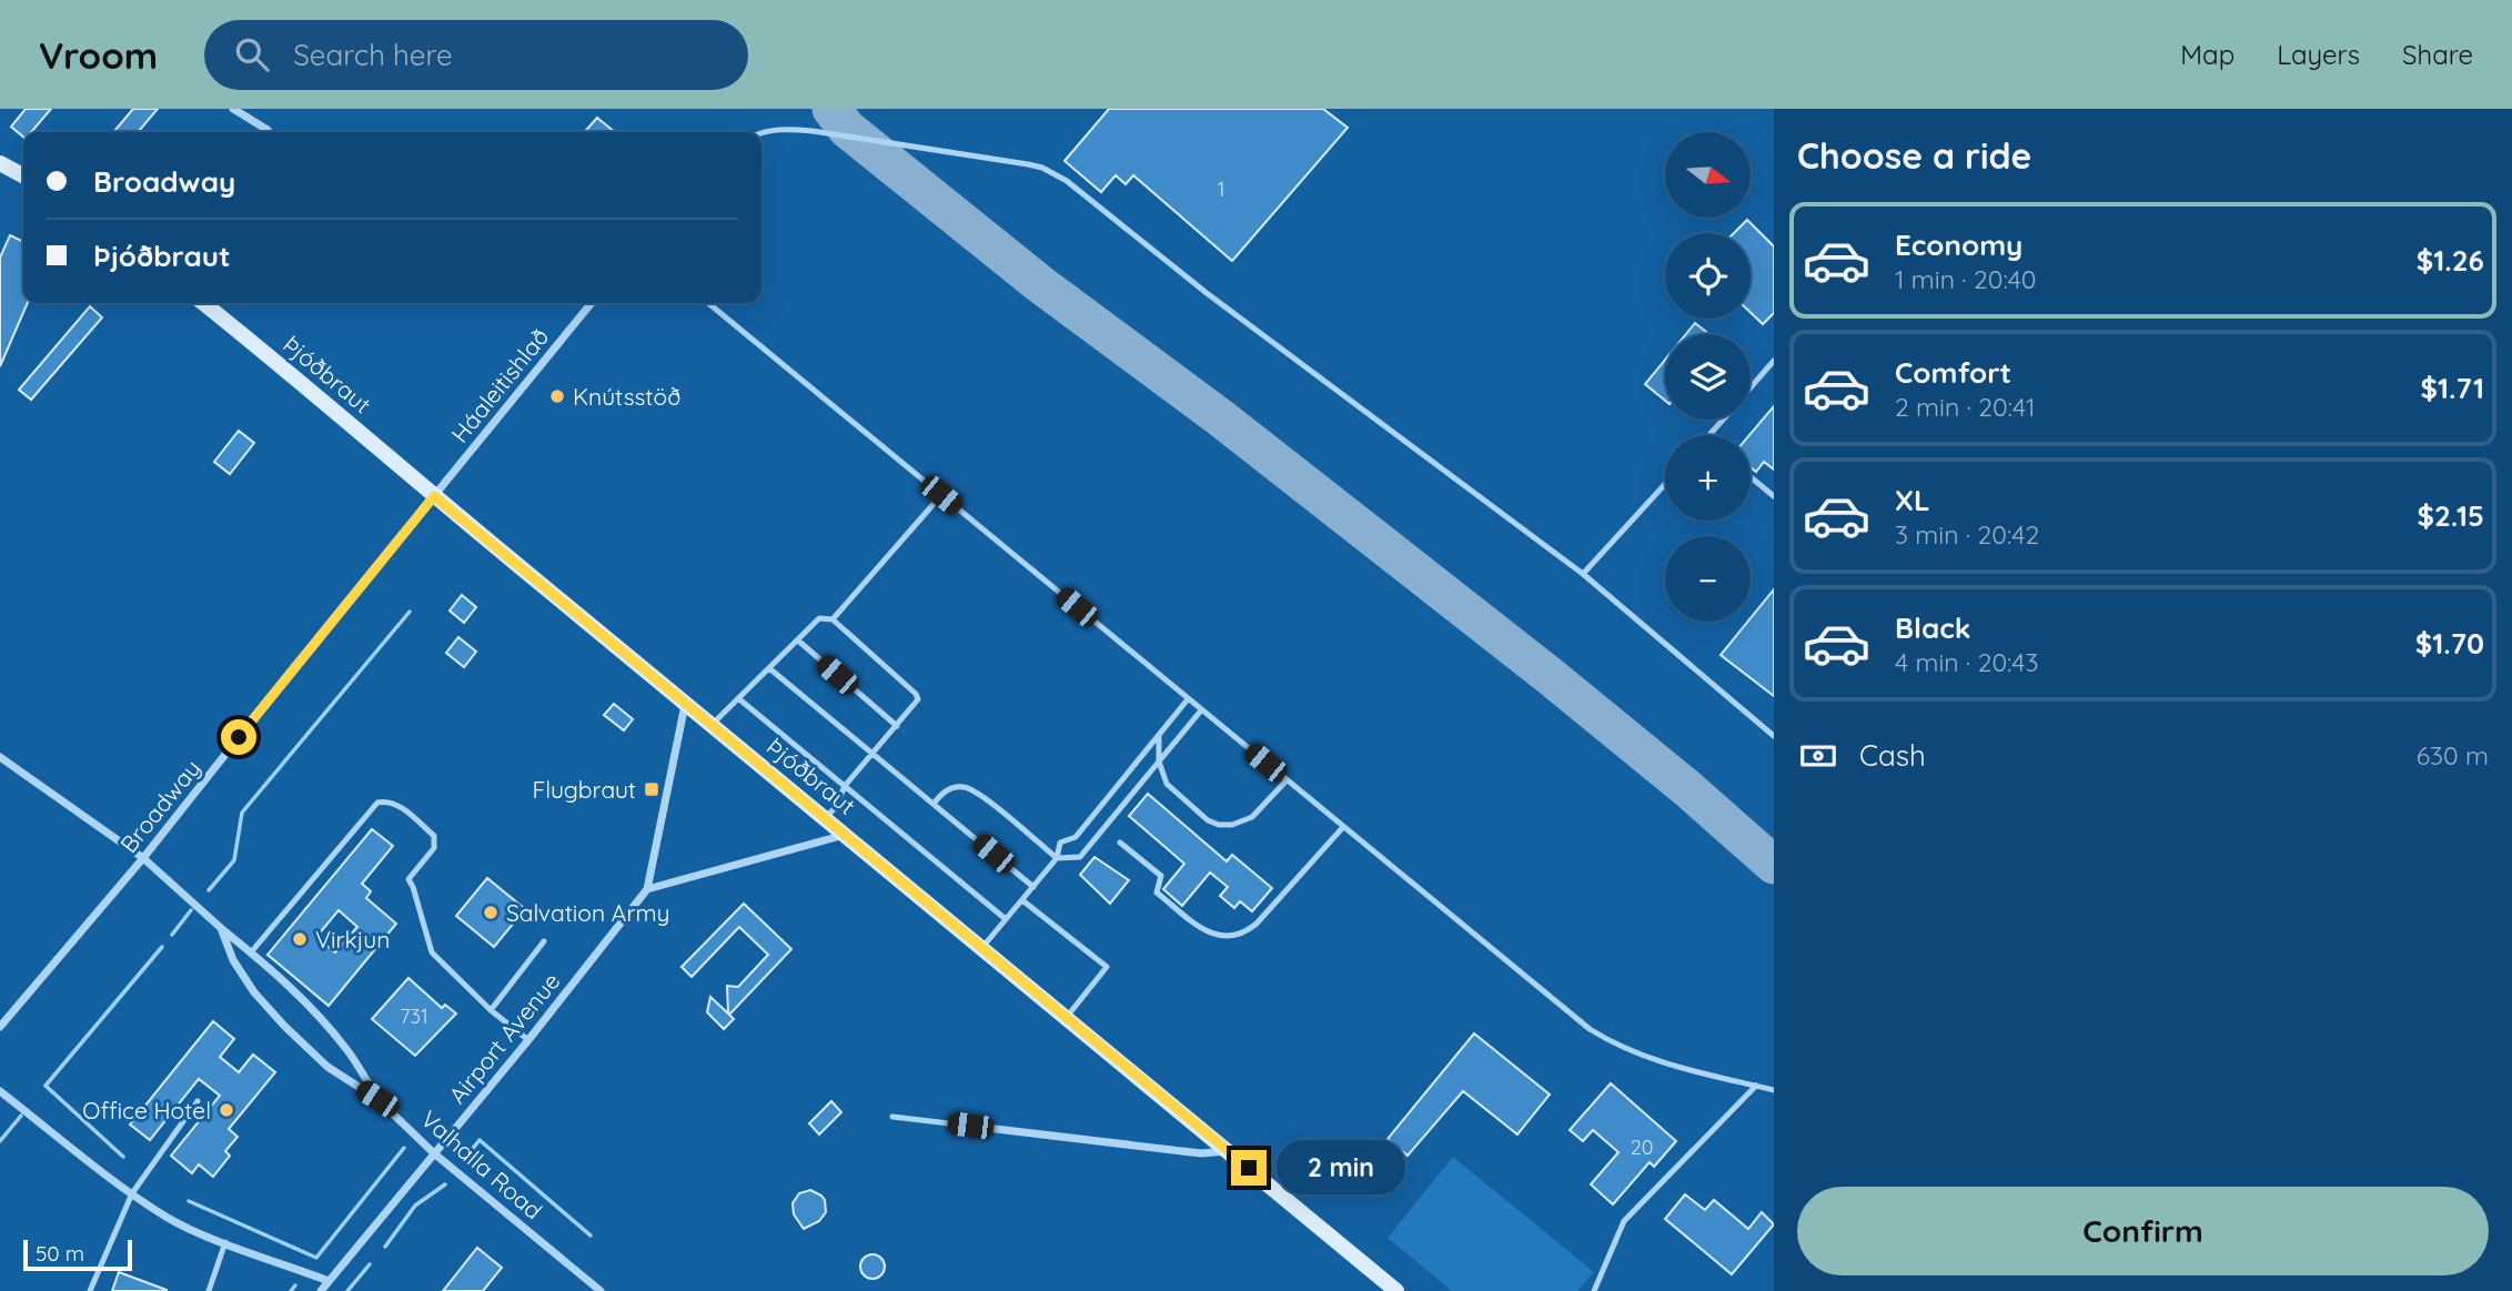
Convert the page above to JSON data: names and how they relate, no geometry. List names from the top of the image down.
{
  "streets": {
    "street": [
      "Þjóðbraut",
      "Háaleitishlað",
      "Broadway",
      "Airport Avenue",
      "Valhalla Road"
    ]
  },
  "crossings": [
    ["Þjóðbraut", "Háaleitishlað"],
    ["Þjóðbraut", "Broadway"],
    ["Þjóðbraut", "Airport Avenue"],
    ["Háaleitishlað", "Broadway"],
    ["Broadway", "Valhalla Road"],
    ["Airport Avenue", "Valhalla Road"]
  ],
  "places": {
    "other": [
      "Knútsstöð",
      "Salvation Army",
      "Virkjun",
      "Office Hotel"
    ],
    "transit": ["Flugbraut"]
  },
  "house_numbers": ["1", "731", "20"],
  "scale_bar": "50 m",
  "north": "right",
  "page": {
    "header": "Vroom",
    "search": "Search here",
    "nav": ["Map", "Layers", "Share"],
    "heading": "Choose a ride",
    "map_buttons": ["+", "−"],
    "banner": ["Broadway", "Þjóðbraut"],
    "list": [
      {
        "name": "Economy",
        "note": "1 min · 20:40",
        "value": "$1.26"
      },
      {
        "name": "Comfort",
        "note": "2 min · 20:41",
        "value": "$1.71"
      },
      {
        "name": "XL",
        "note": "3 min · 20:42",
        "value": "$2.15"
      },
      {
        "name": "Black",
        "note": "4 min · 20:43",
        "value": "$1.70"
      }
    ],
    "pay": ["Cash", "630 m"],
    "bubble": "2 min",
    "buttons": "Confirm",
    "scale": "50 m"
  }
}
